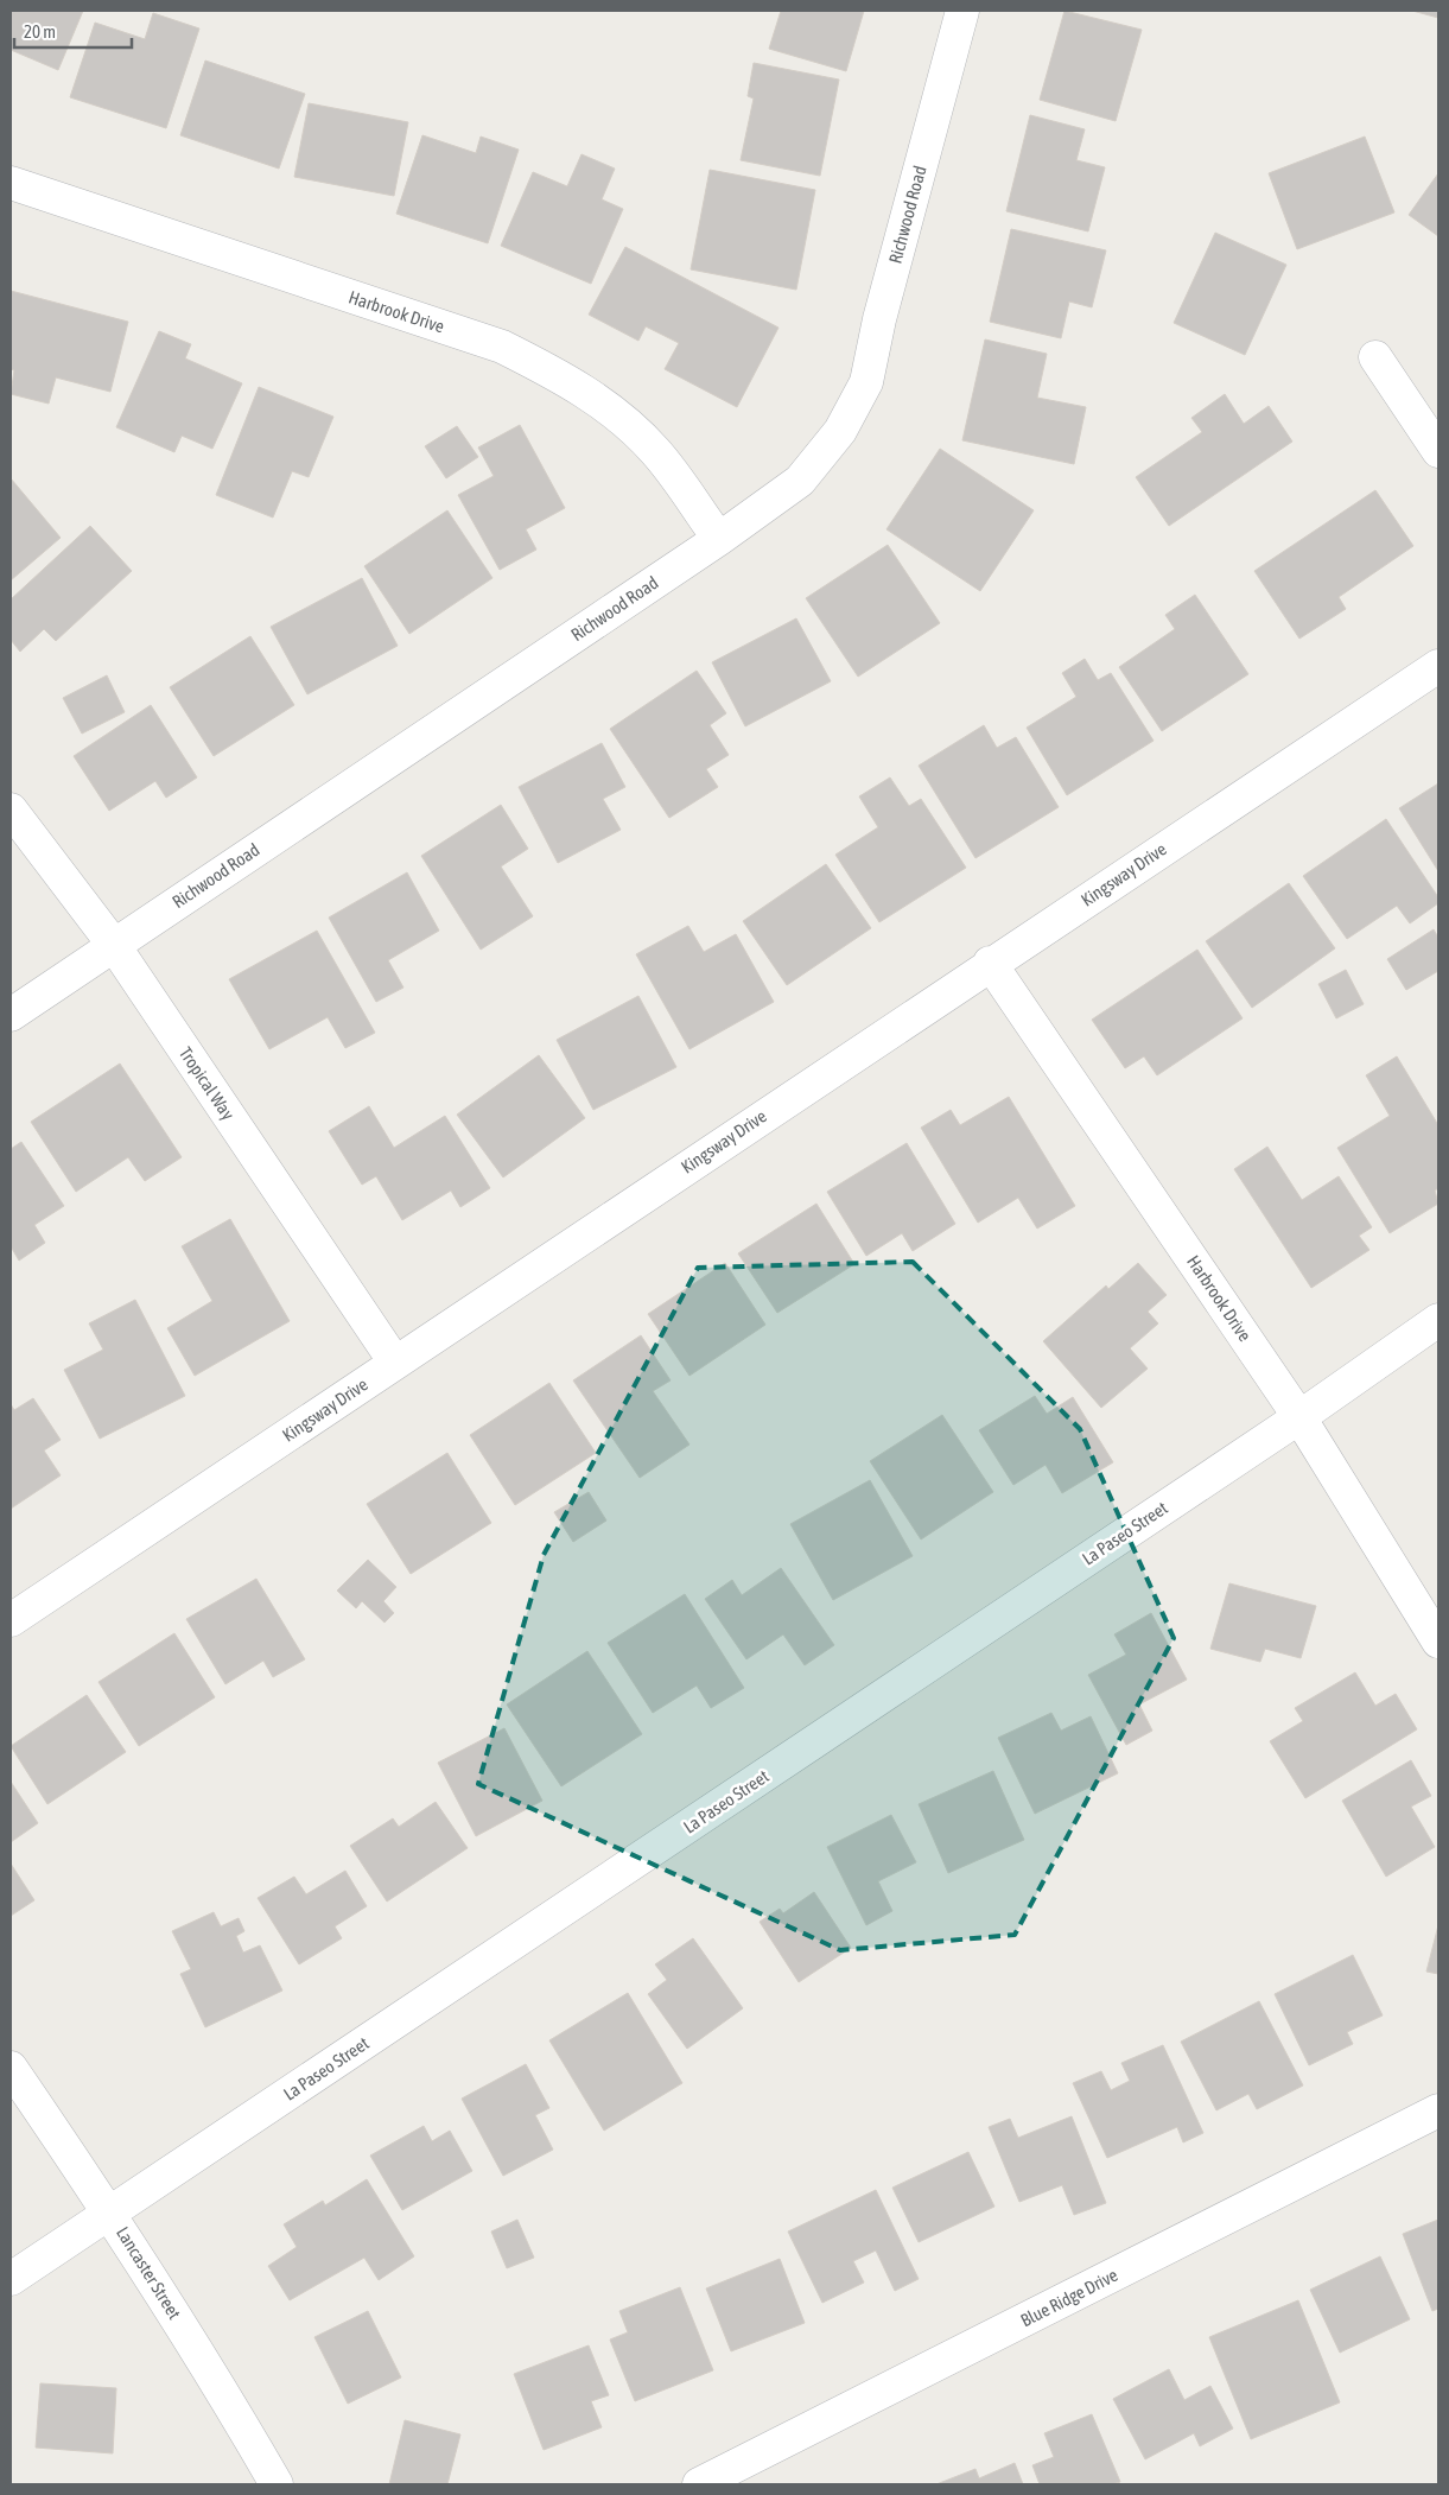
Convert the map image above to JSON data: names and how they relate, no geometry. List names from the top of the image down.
{
  "streets": {
    "street": [
      "Richwood Road",
      "Harbrook Drive",
      "Kingsway Drive",
      "Tropical Way",
      "La Paseo Street",
      "Lancaster Street",
      "Blue Ridge Drive"
    ]
  },
  "crossings": [
    ["Richwood Road", "Harbrook Drive"],
    ["Richwood Road", "Tropical Way"],
    ["Harbrook Drive", "Kingsway Drive"],
    ["Harbrook Drive", "La Paseo Street"],
    ["Kingsway Drive", "Tropical Way"],
    ["La Paseo Street", "Lancaster Street"]
  ],
  "scale_bar": "20 m"
}
